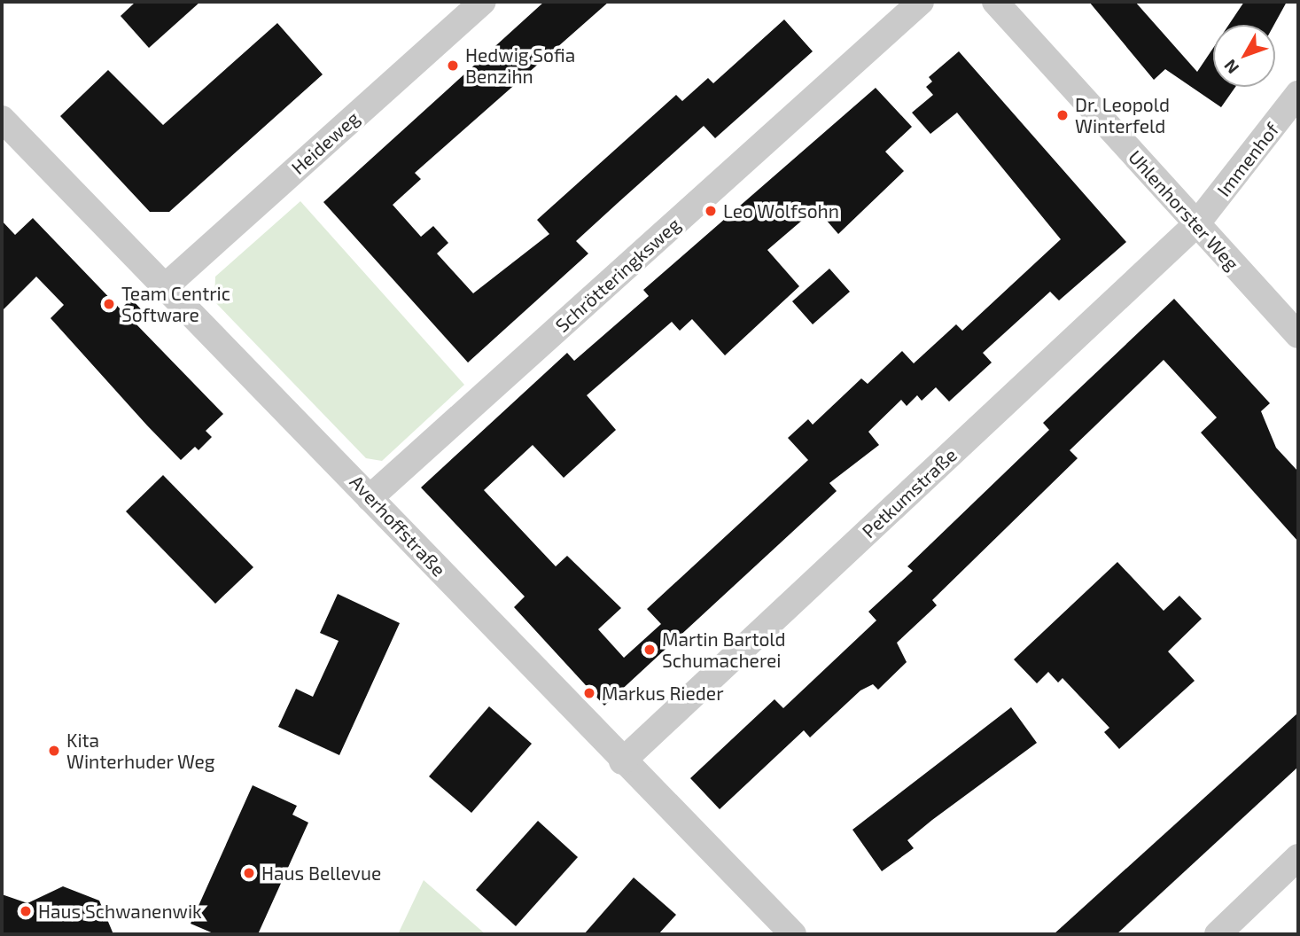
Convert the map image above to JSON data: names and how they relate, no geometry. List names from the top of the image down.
{
  "streets": {
    "street": [
      "Heideweg",
      "Immenhof",
      "Uhlenhorster Weg",
      "Schrötteringksweg",
      "Petkumstraße",
      "Averhoffstraße"
    ]
  },
  "crossings": [
    ["Heideweg", "Averhoffstraße"],
    ["Immenhof", "Uhlenhorster Weg"],
    ["Immenhof", "Petkumstraße"],
    ["Uhlenhorster Weg", "Petkumstraße"],
    ["Schrötteringksweg", "Averhoffstraße"],
    ["Petkumstraße", "Averhoffstraße"]
  ],
  "places": [
    "Hedwig Sofia Benzihn",
    "Dr. Leopold Winterfeld",
    "Leo Wolfsohn",
    "Team Centric Software",
    "Martin Bartold Schumacherei",
    "Markus Rieder",
    "Kita Winterhuder Weg",
    "Haus Bellevue",
    "Haus Schwanenwik"
  ],
  "north": "bottom left"
}
